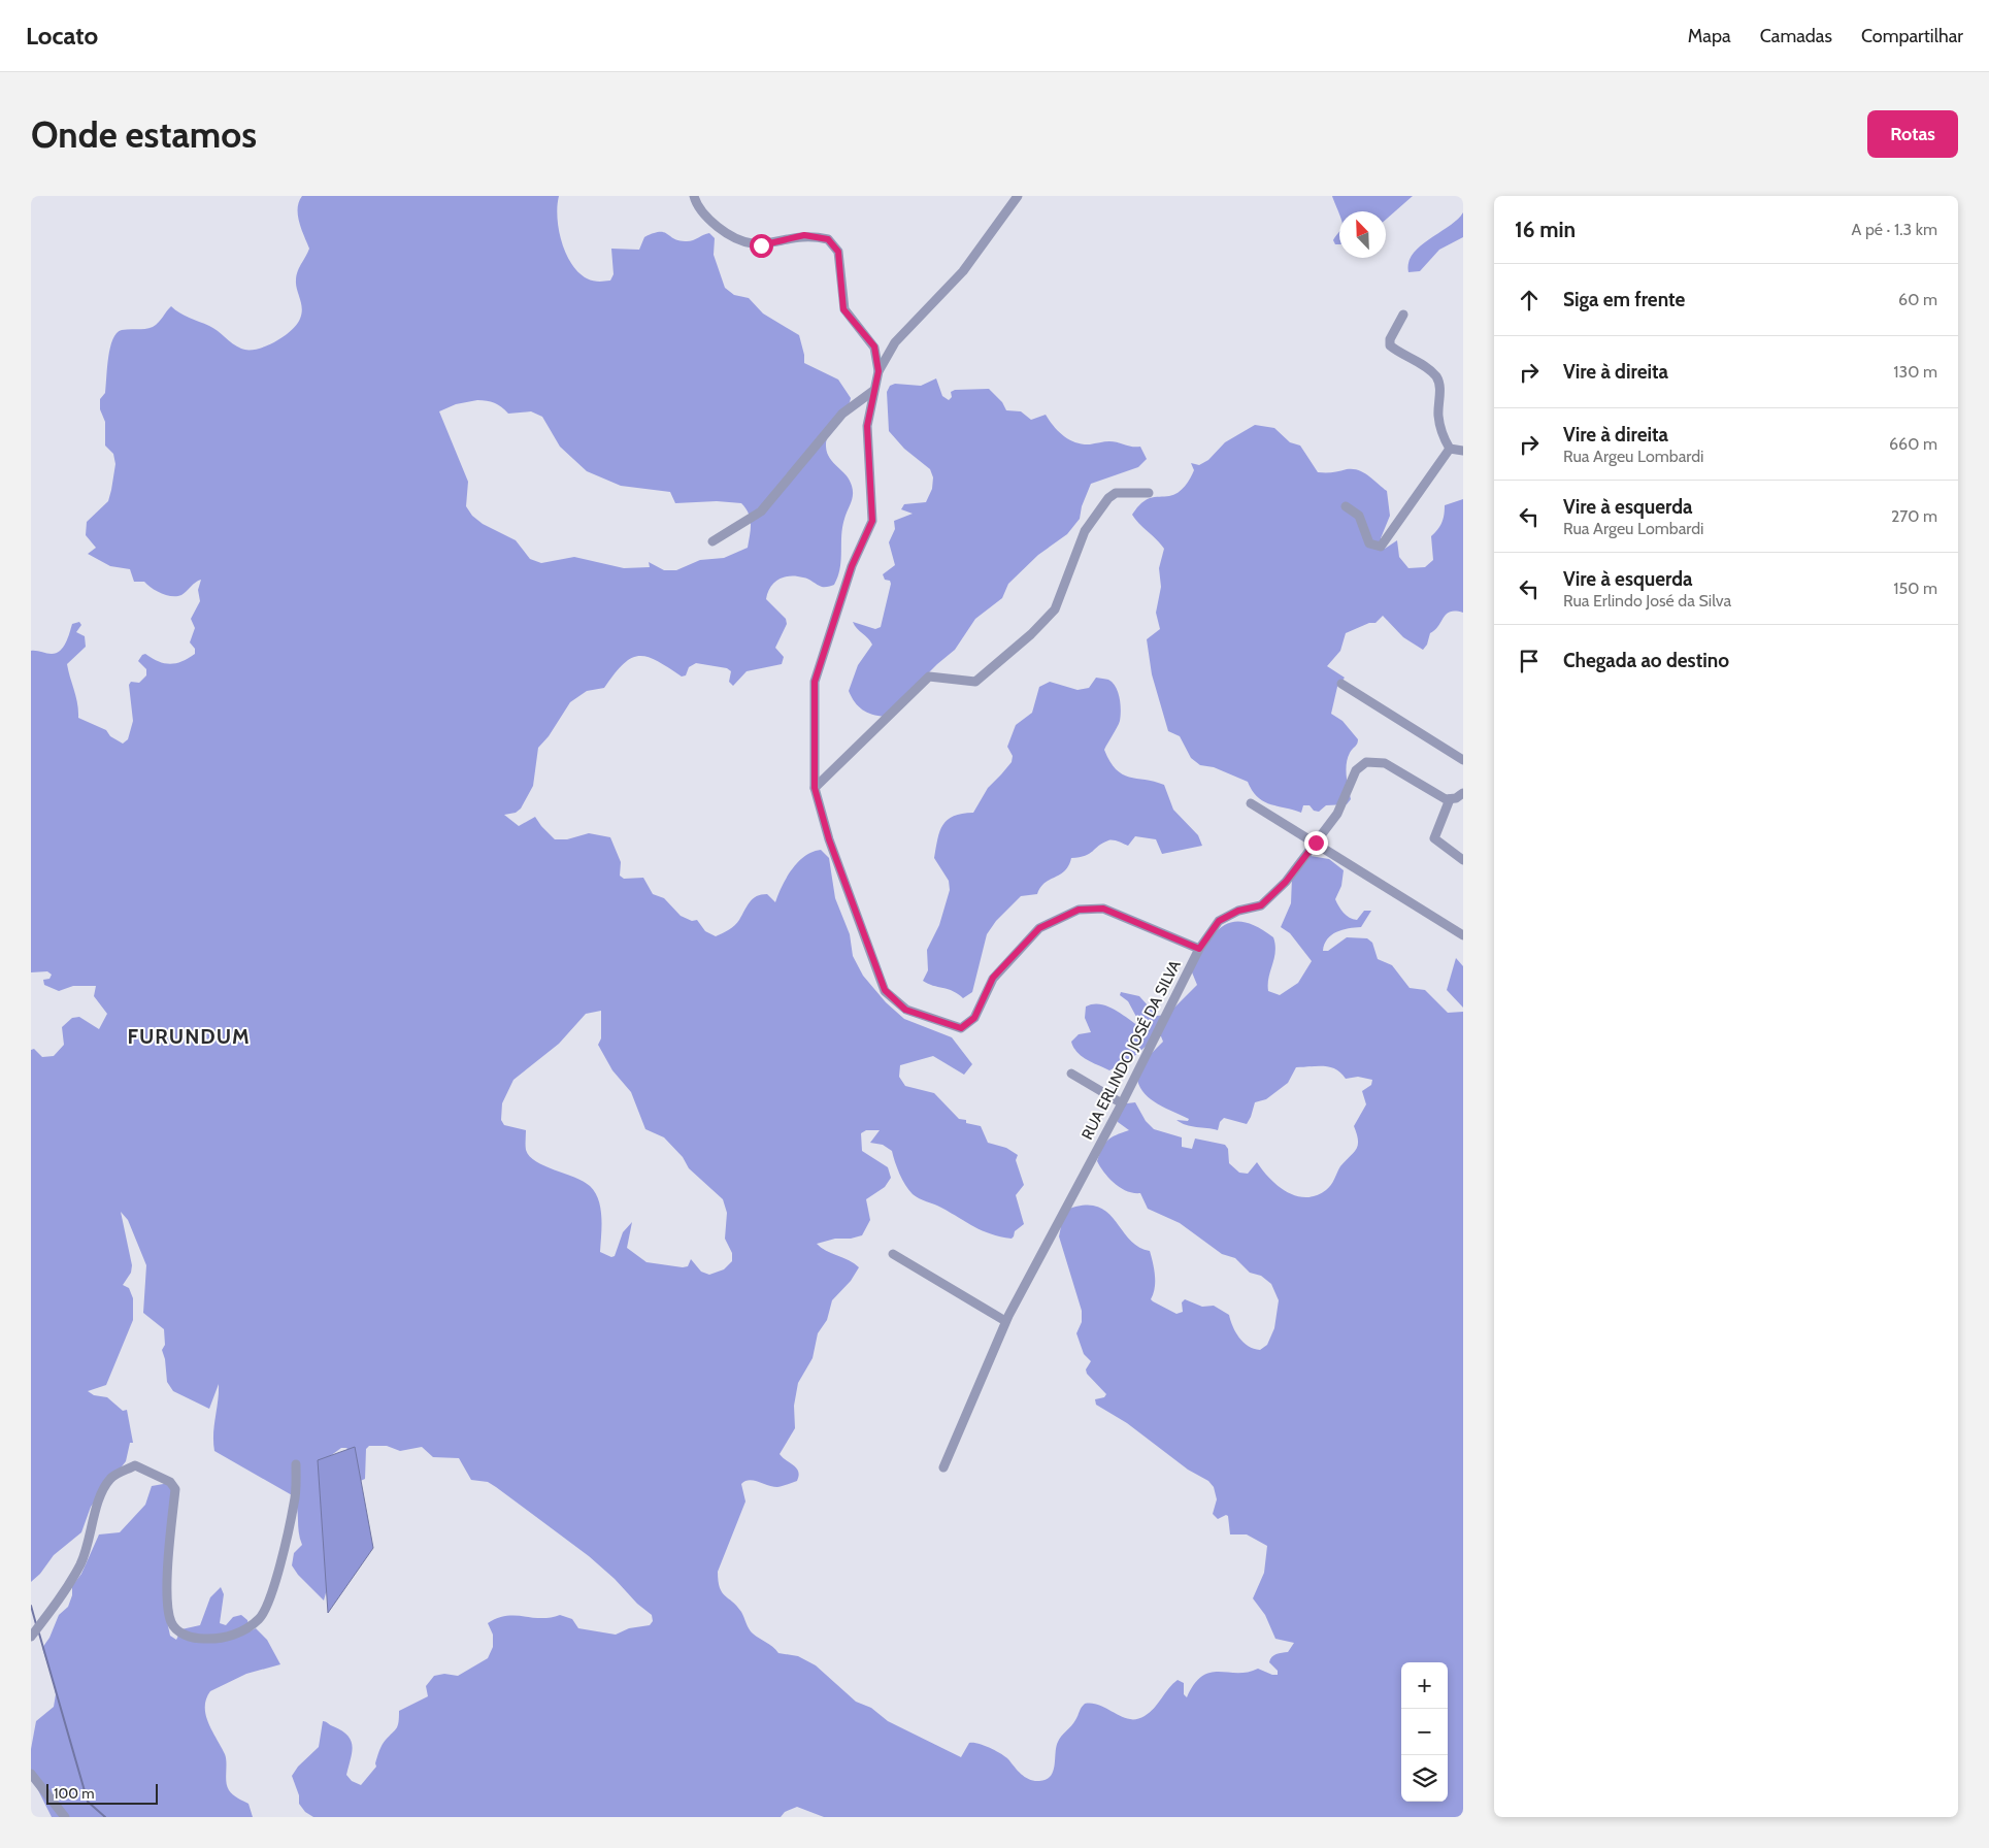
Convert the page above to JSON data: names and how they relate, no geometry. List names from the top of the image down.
{
  "streets": {
    "street": ["RUA ERLINDO JOSÉ DA SILVA"]
  },
  "districts": ["FURUNDUM"],
  "scale_bar": "100 m",
  "north": "top left",
  "page": {
    "header": "Locato",
    "nav": ["Mapa", "Camadas", "Compartilhar"],
    "buttons": "Rotas",
    "title": "Onde estamos",
    "heading": ["16 min", "A pé · 1.3 km"],
    "list": [
      ["Siga em frente", "60 m"],
      ["Vire à direita", "130 m"],
      ["Vire à direita", "Rua Argeu Lombardi", "660 m"],
      ["Vire à esquerda", "Rua Argeu Lombardi", "270 m"],
      ["Vire à esquerda", "Rua Erlindo José da Silva", "150 m"],
      "Chegada ao destino"
    ],
    "map_buttons": ["+", "−"],
    "scale": "100 m"
  }
}
